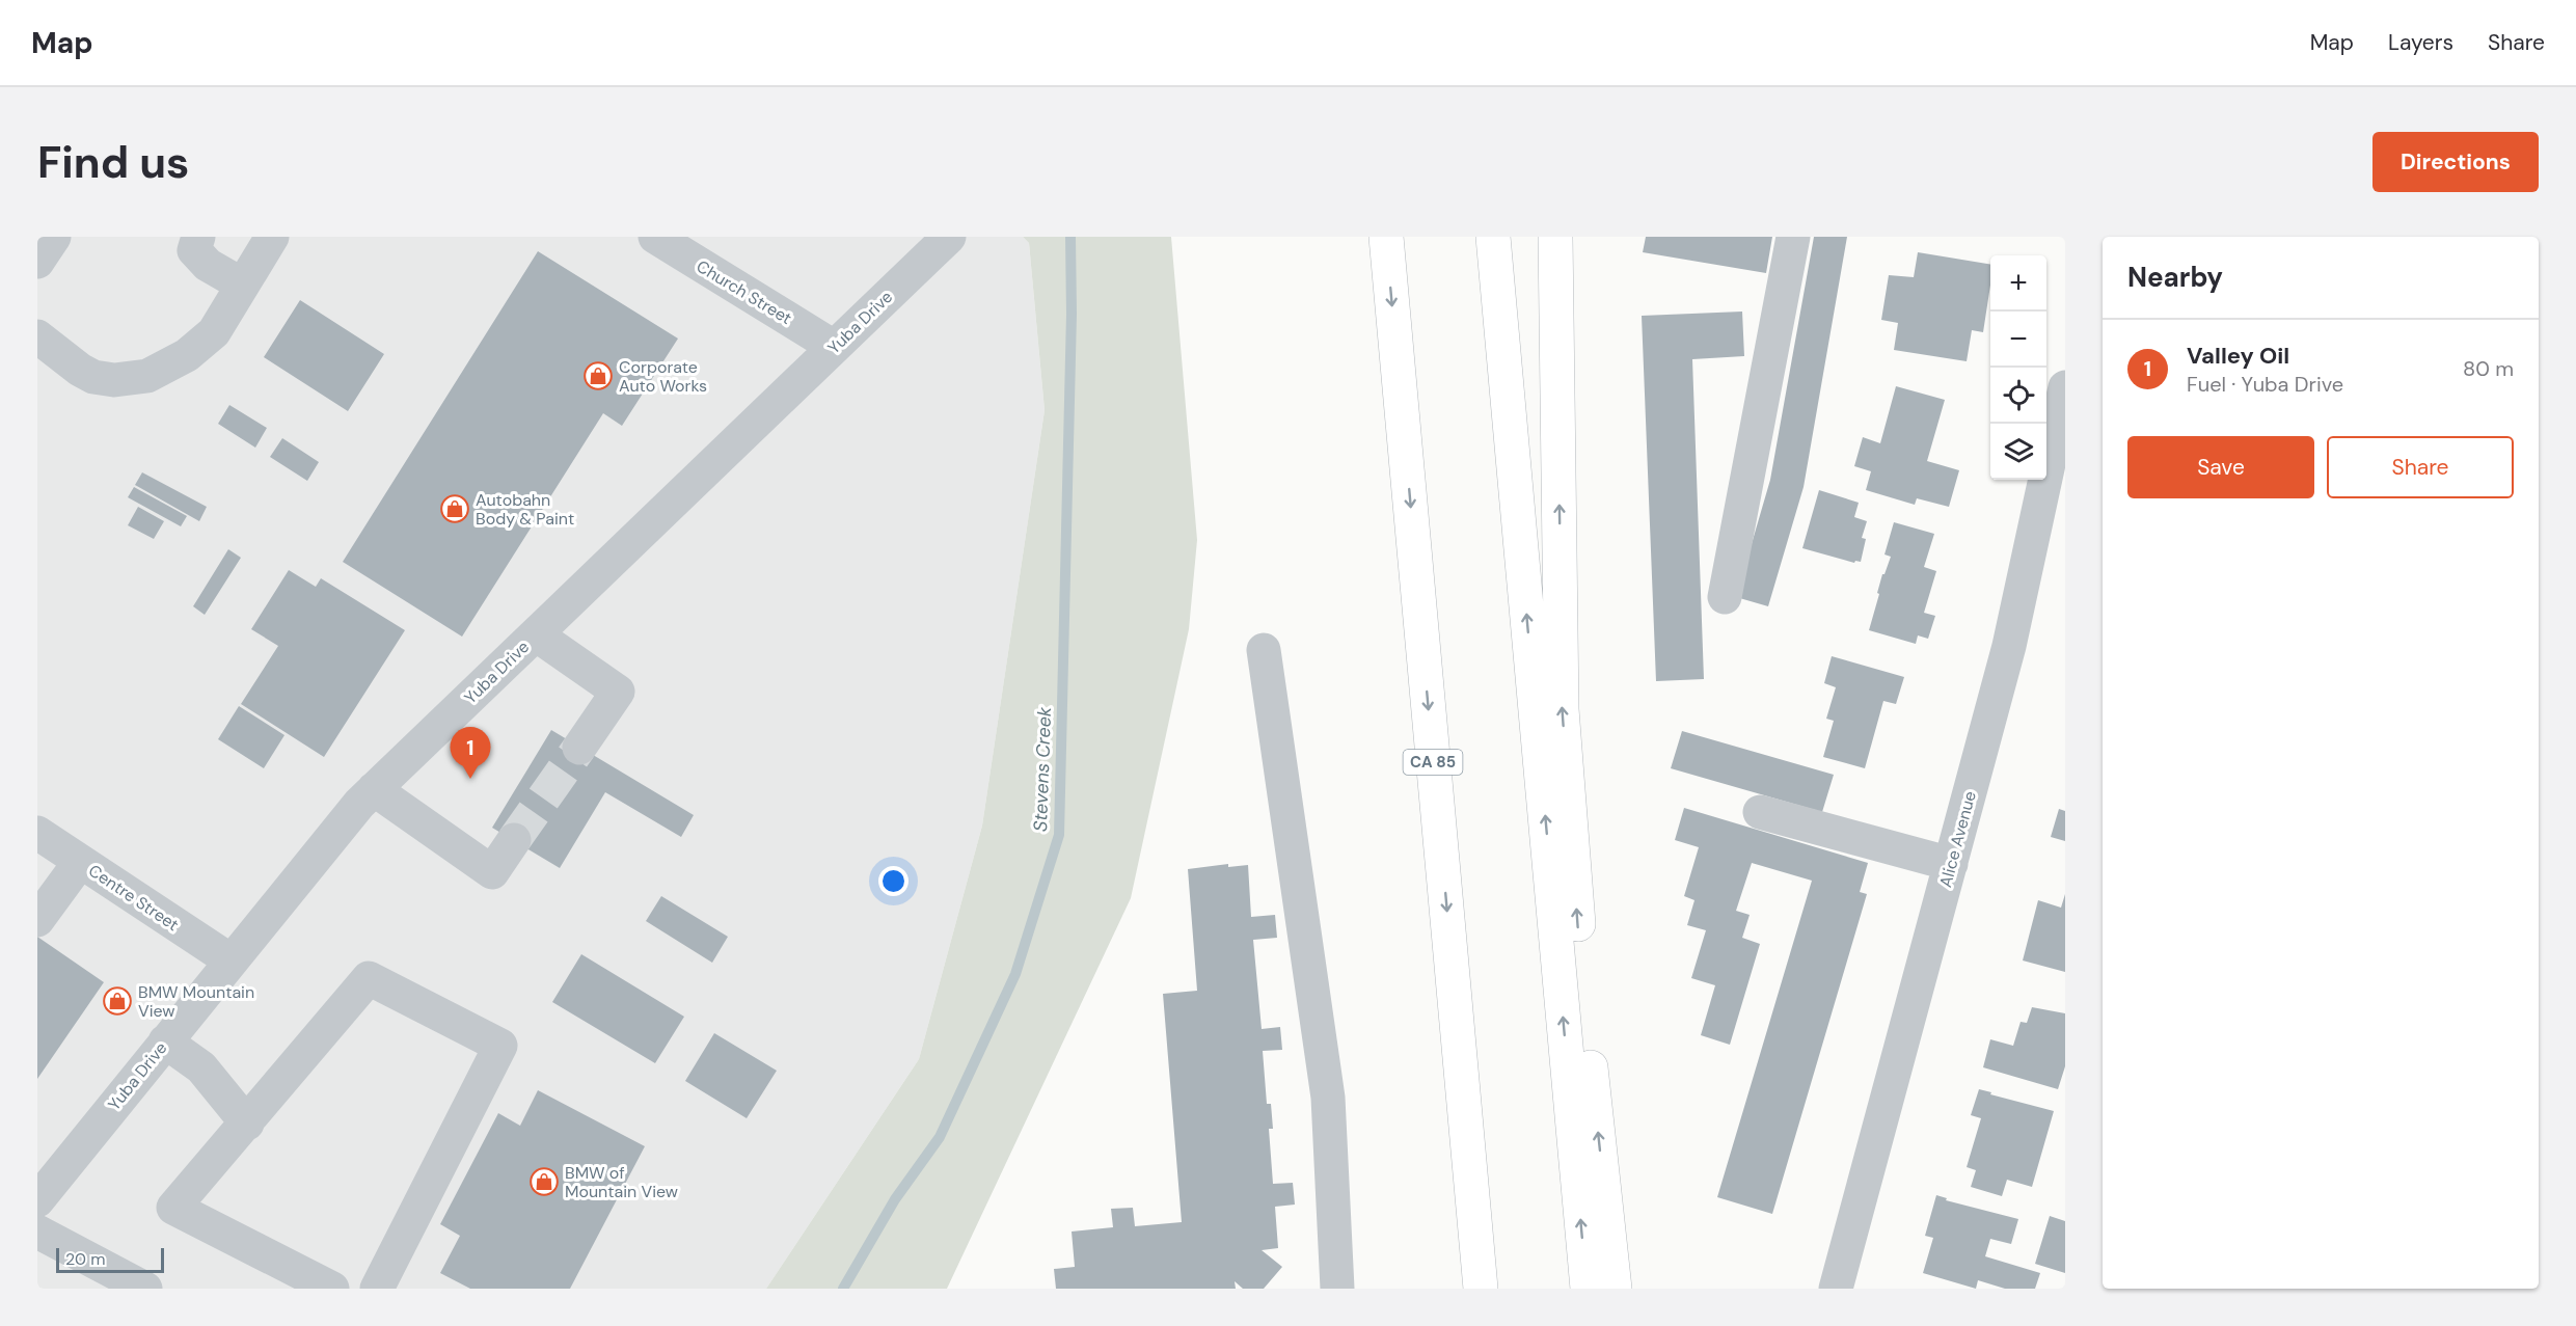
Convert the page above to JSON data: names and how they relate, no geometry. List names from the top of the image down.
{
  "streets": {
    "highway": ["CA 85"],
    "street": [
      "Church Street",
      "Yuba Drive",
      "Alice Avenue",
      "Centre Street"
    ]
  },
  "crossings": [
    ["Church Street", "Yuba Drive"],
    ["Yuba Drive", "Centre Street"]
  ],
  "water": ["Stevens Creek"],
  "places": {
    "shop": [
      "Corporate Auto Works",
      "Autobahn Body & Paint",
      "BMW Mountain View",
      "BMW of Mountain View"
    ]
  },
  "scale_bar": "20 m",
  "page": {
    "header": "Map",
    "nav": ["Map", "Layers", "Share"],
    "buttons": [
      "Directions",
      ["Save", "Share"]
    ],
    "title": "Find us",
    "heading": "Nearby",
    "map_buttons": ["+", "−"],
    "list": [
      {
        "mark": "1",
        "name": "Valley Oil",
        "note": "Fuel · Yuba Drive",
        "value": "80 m"
      }
    ],
    "pins": "1",
    "scale": "20 m"
  }
}
